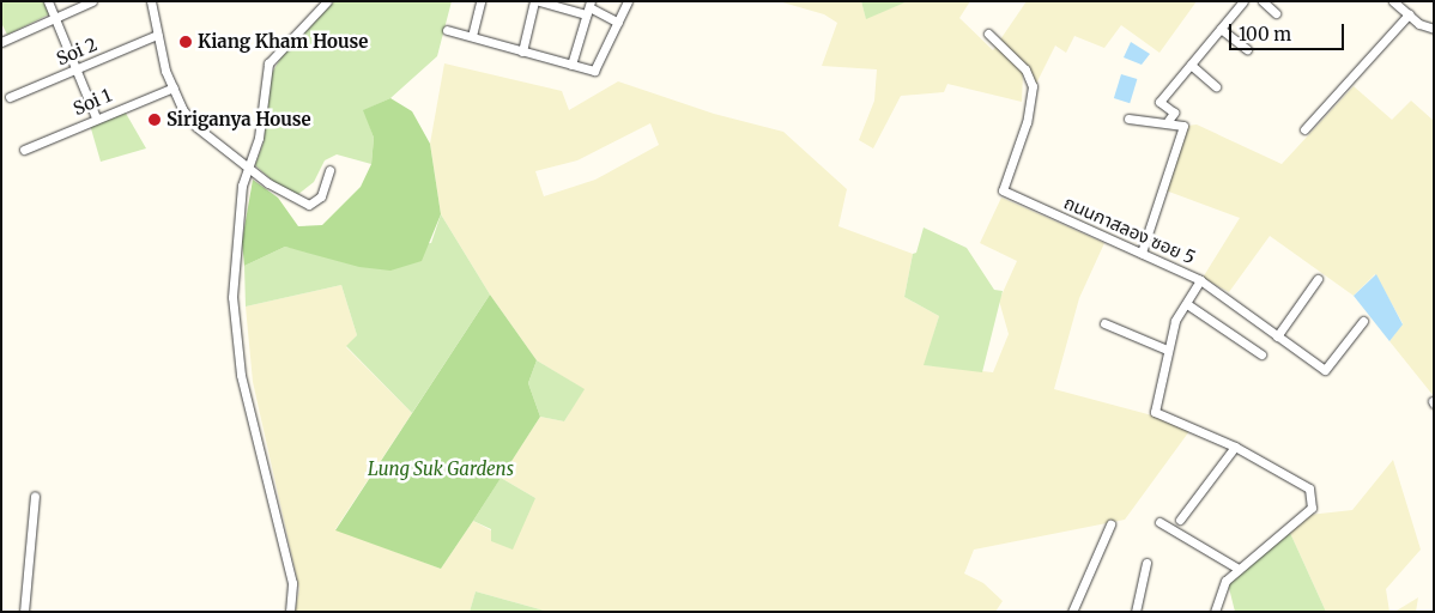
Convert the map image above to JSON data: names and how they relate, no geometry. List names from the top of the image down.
{
  "streets": {
    "street": ["Soi 2", "Soi 1", "ถนนกาสลอง ซอย 5"]
  },
  "parks": ["Lung Suk Gardens"],
  "places": ["Kiang Kham House", "Siriganya House"],
  "scale_bar": "100 m"
}
